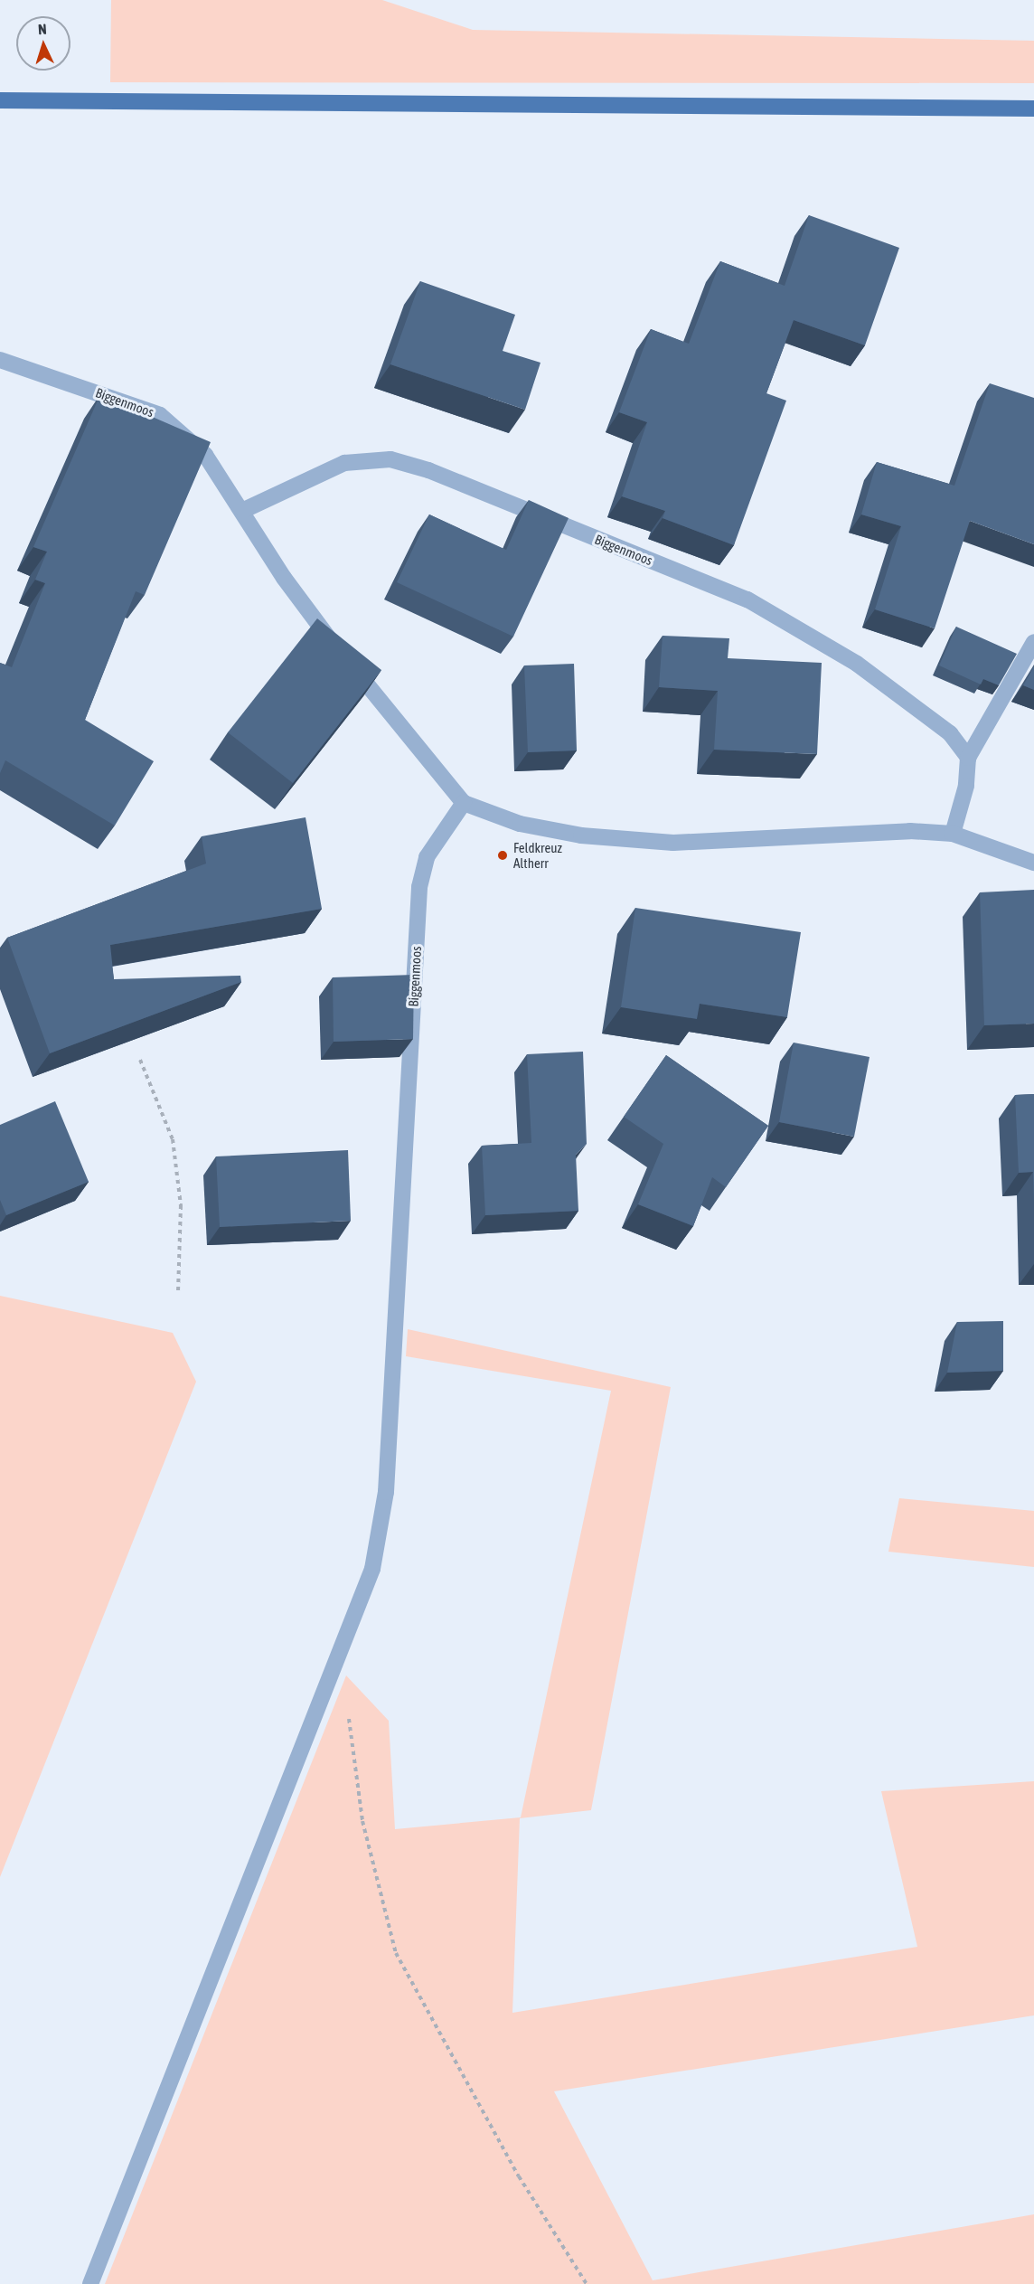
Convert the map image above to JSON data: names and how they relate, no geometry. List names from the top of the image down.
{
  "streets": {
    "street": ["Biggenmoos"]
  },
  "places": ["Feldkreuz Altherr"],
  "north": "top"
}
